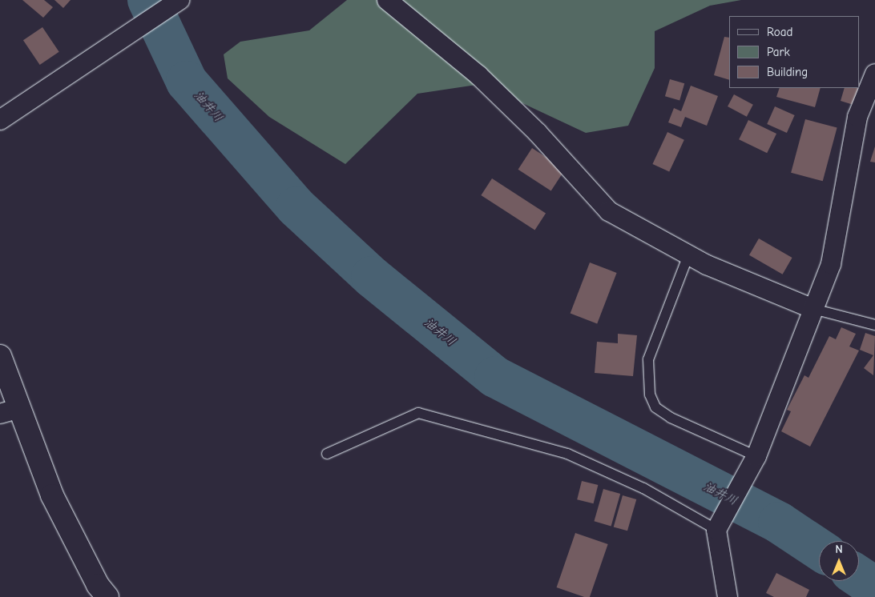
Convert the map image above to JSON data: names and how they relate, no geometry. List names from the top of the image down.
{
  "water": ["油井川"],
  "legend": ["Road", "Park", "Building"],
  "north": "top"
}
